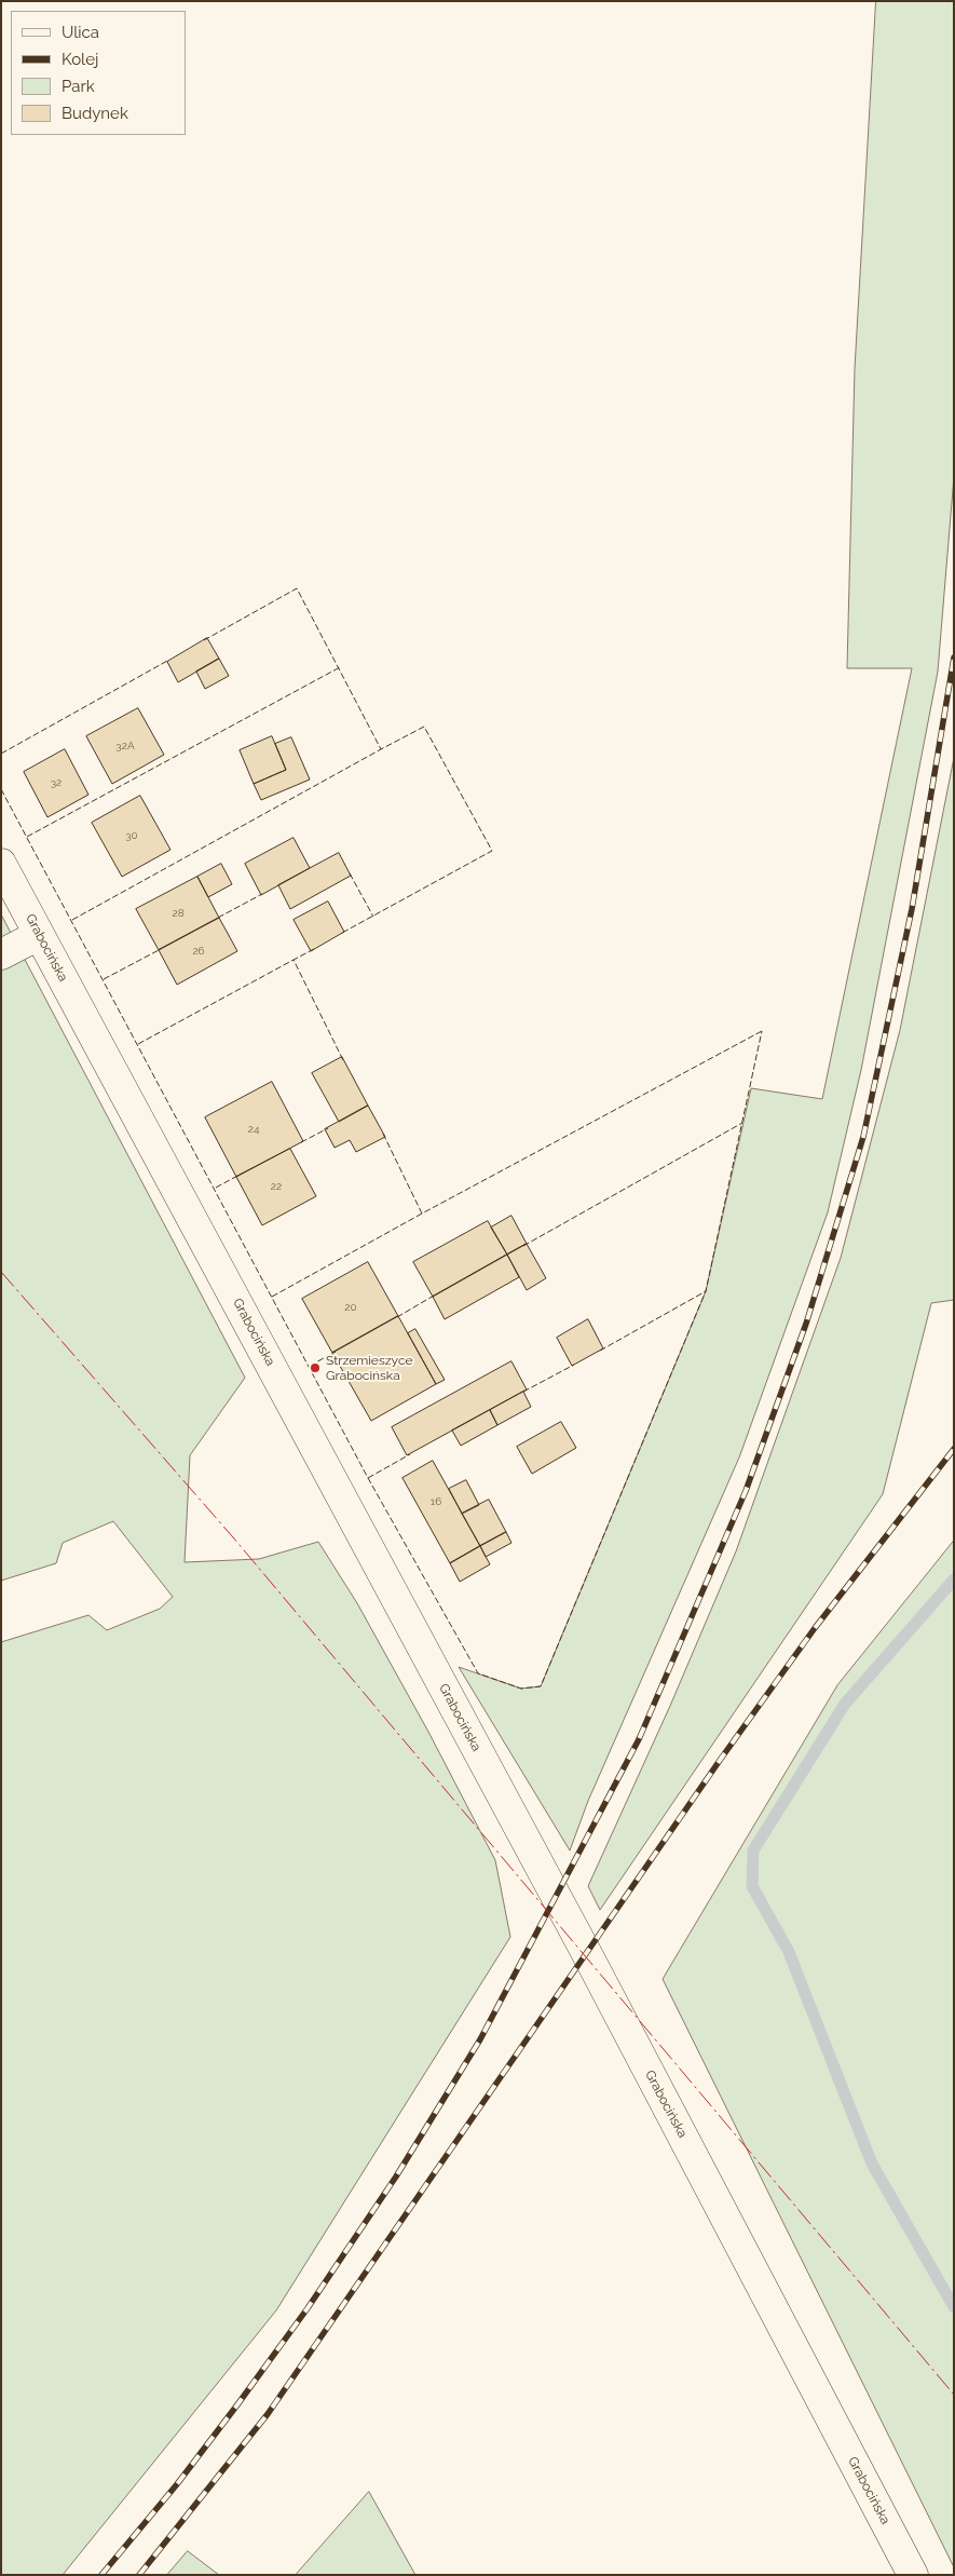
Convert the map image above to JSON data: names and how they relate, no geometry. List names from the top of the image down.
{
  "streets": {
    "street": ["Grabocińska"]
  },
  "places": ["Strzemieszyce Grabocińska"],
  "house_numbers": [
    "32A",
    "32",
    "30",
    "28",
    "26",
    "24",
    "22",
    "20",
    "16"
  ],
  "legend": [
    "Ulica",
    "Kolej",
    "Park",
    "Budynek"
  ]
}
